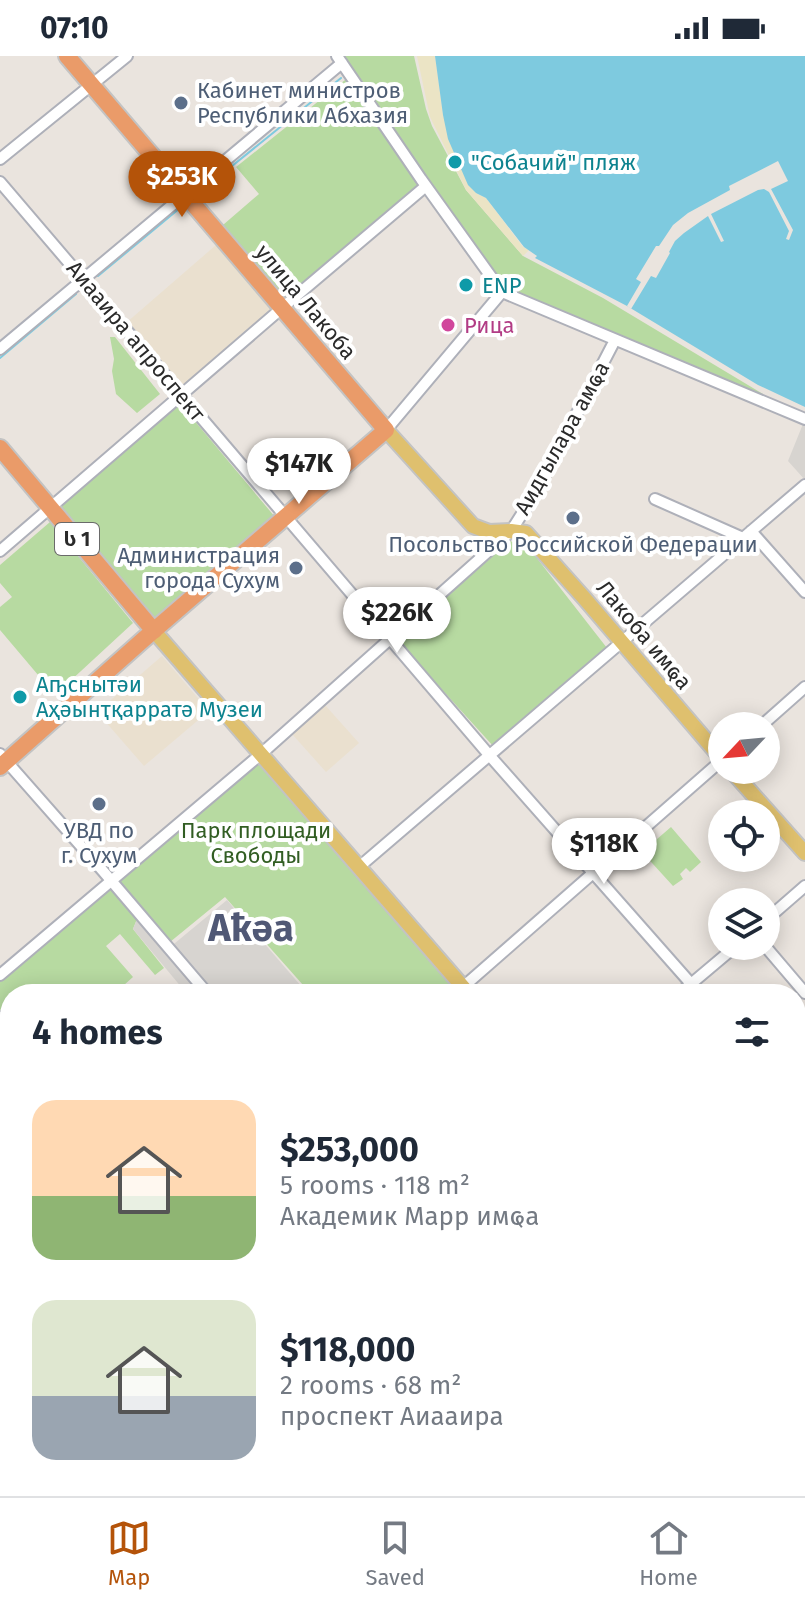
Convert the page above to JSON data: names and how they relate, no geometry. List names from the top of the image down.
{
  "streets": {
    "highway": ["улица Лакоба", "ს 1"],
    "main road": ["Лакоба имҩа"],
    "street": ["Аиааира апроспект", "Аидгылара амҩа"]
  },
  "crossings": [
    ["улица Лакоба", "Лакоба имҩа"],
    ["Аиааира апроспект", "Аидгылара амҩа"],
    ["Аидгылара амҩа", "Лакоба имҩа"]
  ],
  "districts": ["Аҟəа"],
  "parks": ["Парк площади Свободы"],
  "places": [
    "Кабинет министров Республики Абхазия",
    "\"Собачий\" пляж",
    "ENP",
    "Рица",
    "Посольство Российской Федерации",
    "Администрация города Сухум",
    "Аҧснытәи Аҳәынҭқарратә Музеи",
    "УВД по г. Сухум"
  ],
  "north": "bottom left",
  "page": {
    "status": "07:10",
    "price": [
      "$253K",
      "$147K",
      "$226K",
      "$118K"
    ],
    "heading": "4 homes",
    "list": [
      {
        "name": "$253,000",
        "note": "5 rooms · 118 m² · Академик Марр имҩа"
      },
      {
        "name": "$118,000",
        "note": "2 rooms · 68 m² · проспект Аиааира"
      }
    ],
    "tabs": ["Map", "Saved", "Home"]
  }
}
